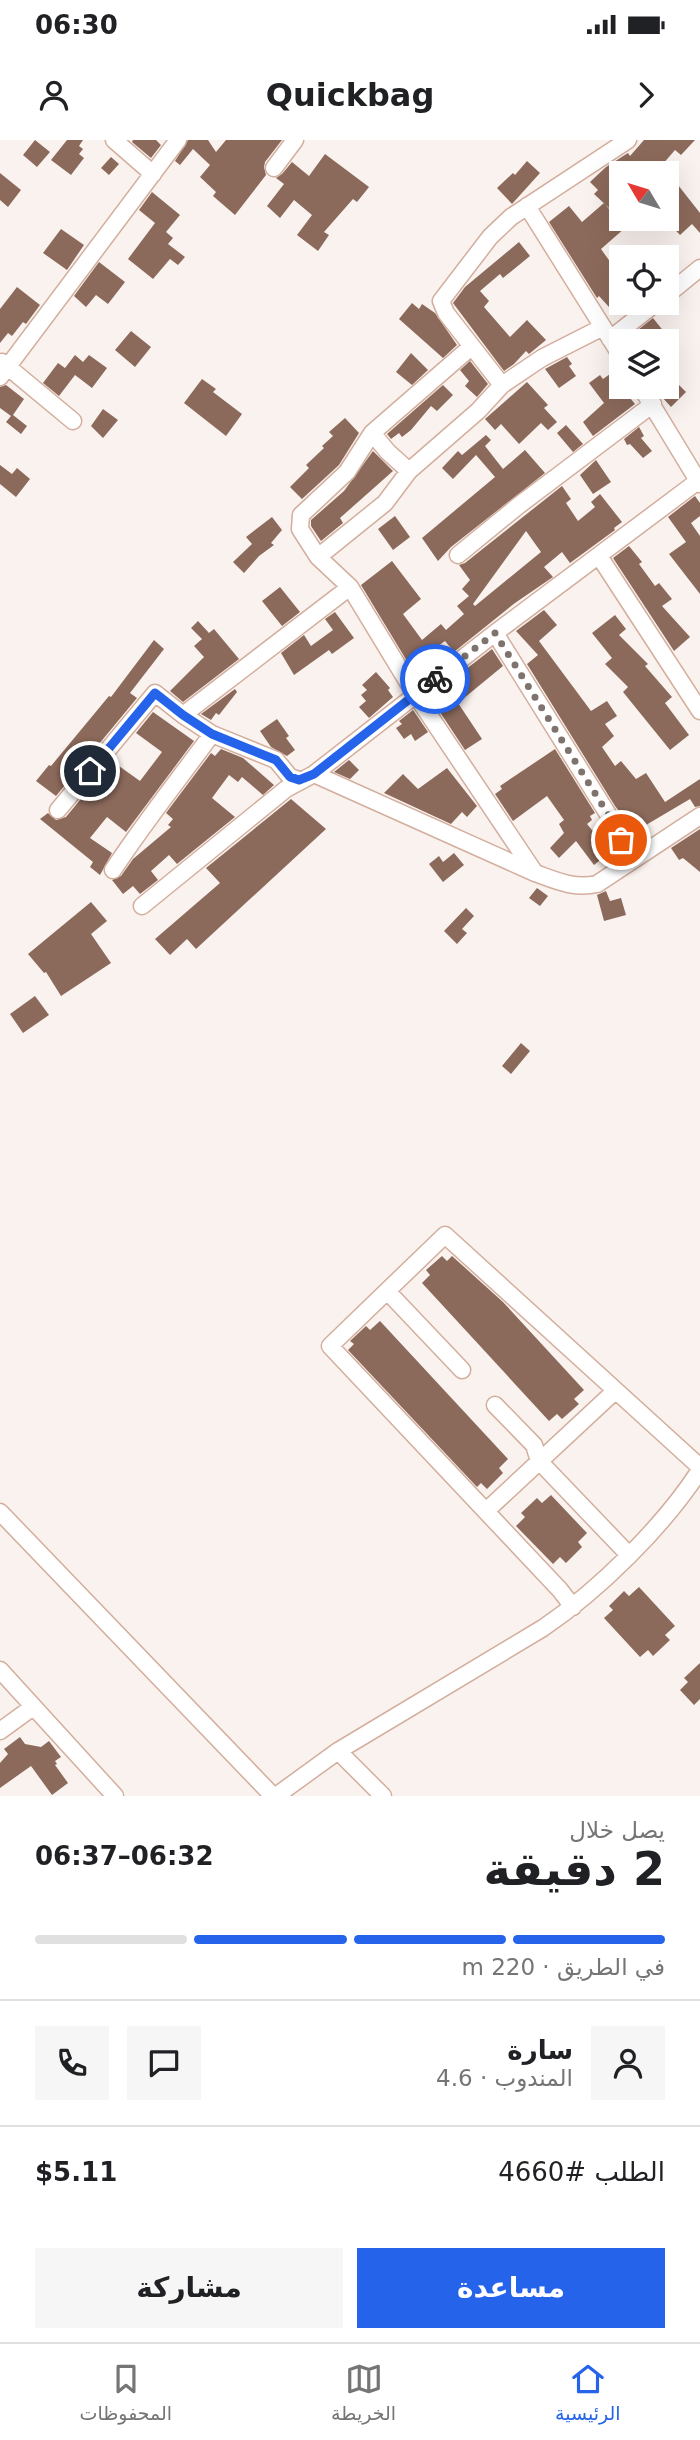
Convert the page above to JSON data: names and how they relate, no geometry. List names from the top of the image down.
{
  "north": "top left",
  "page": {
    "status": "06:30",
    "header": "Quickbag",
    "heading": ["2 دقيقة", "يصل خلال", "06:32–06:37"],
    "panel": [
      "سارة",
      "المندوب · 4.6",
      "الطلب #4660",
      "$5.11"
    ],
    "bar": "في الطريق · 220 m",
    "buttons": ["مساعدة", "مشاركة"],
    "tabs": ["الرئيسية", "الخريطة", "المحفوظات"]
  }
}
